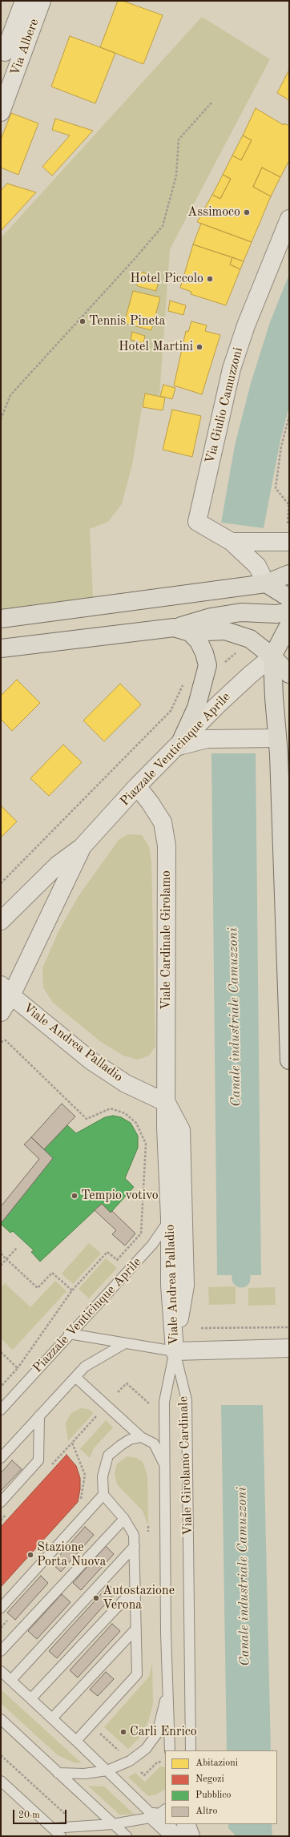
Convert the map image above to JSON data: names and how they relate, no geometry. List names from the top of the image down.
{
  "streets": {
    "street": [
      "Via Albere",
      "Via Giulio Camuzzoni",
      "Piazzale Venticinque Aprile",
      "Viale Cardinale Girolamo",
      "Viale Andrea Palladio"
    ],
    "lane": ["Viale Girolamo Cardinale"]
  },
  "crossings": [
    ["Piazzale Venticinque Aprile", "Viale Cardinale Girolamo"],
    ["Piazzale Venticinque Aprile", "Viale Andrea Palladio"],
    ["Viale Cardinale Girolamo", "Viale Andrea Palladio"],
    ["Viale Andrea Palladio", "Viale Girolamo Cardinale"]
  ],
  "water": ["Canale industriale Camuzzoni"],
  "places": [
    "Assimoco",
    "Hotel Piccolo",
    "Tennis Pineta",
    "Hotel Martini",
    "Tempio votivo",
    "Stazione Porta Nuova",
    "Autostazione Verona",
    "Carli Enrico"
  ],
  "legend": [
    "Abitazioni",
    "Negozi",
    "Pubblico",
    "Altro"
  ],
  "scale_bar": "20 m"
}
